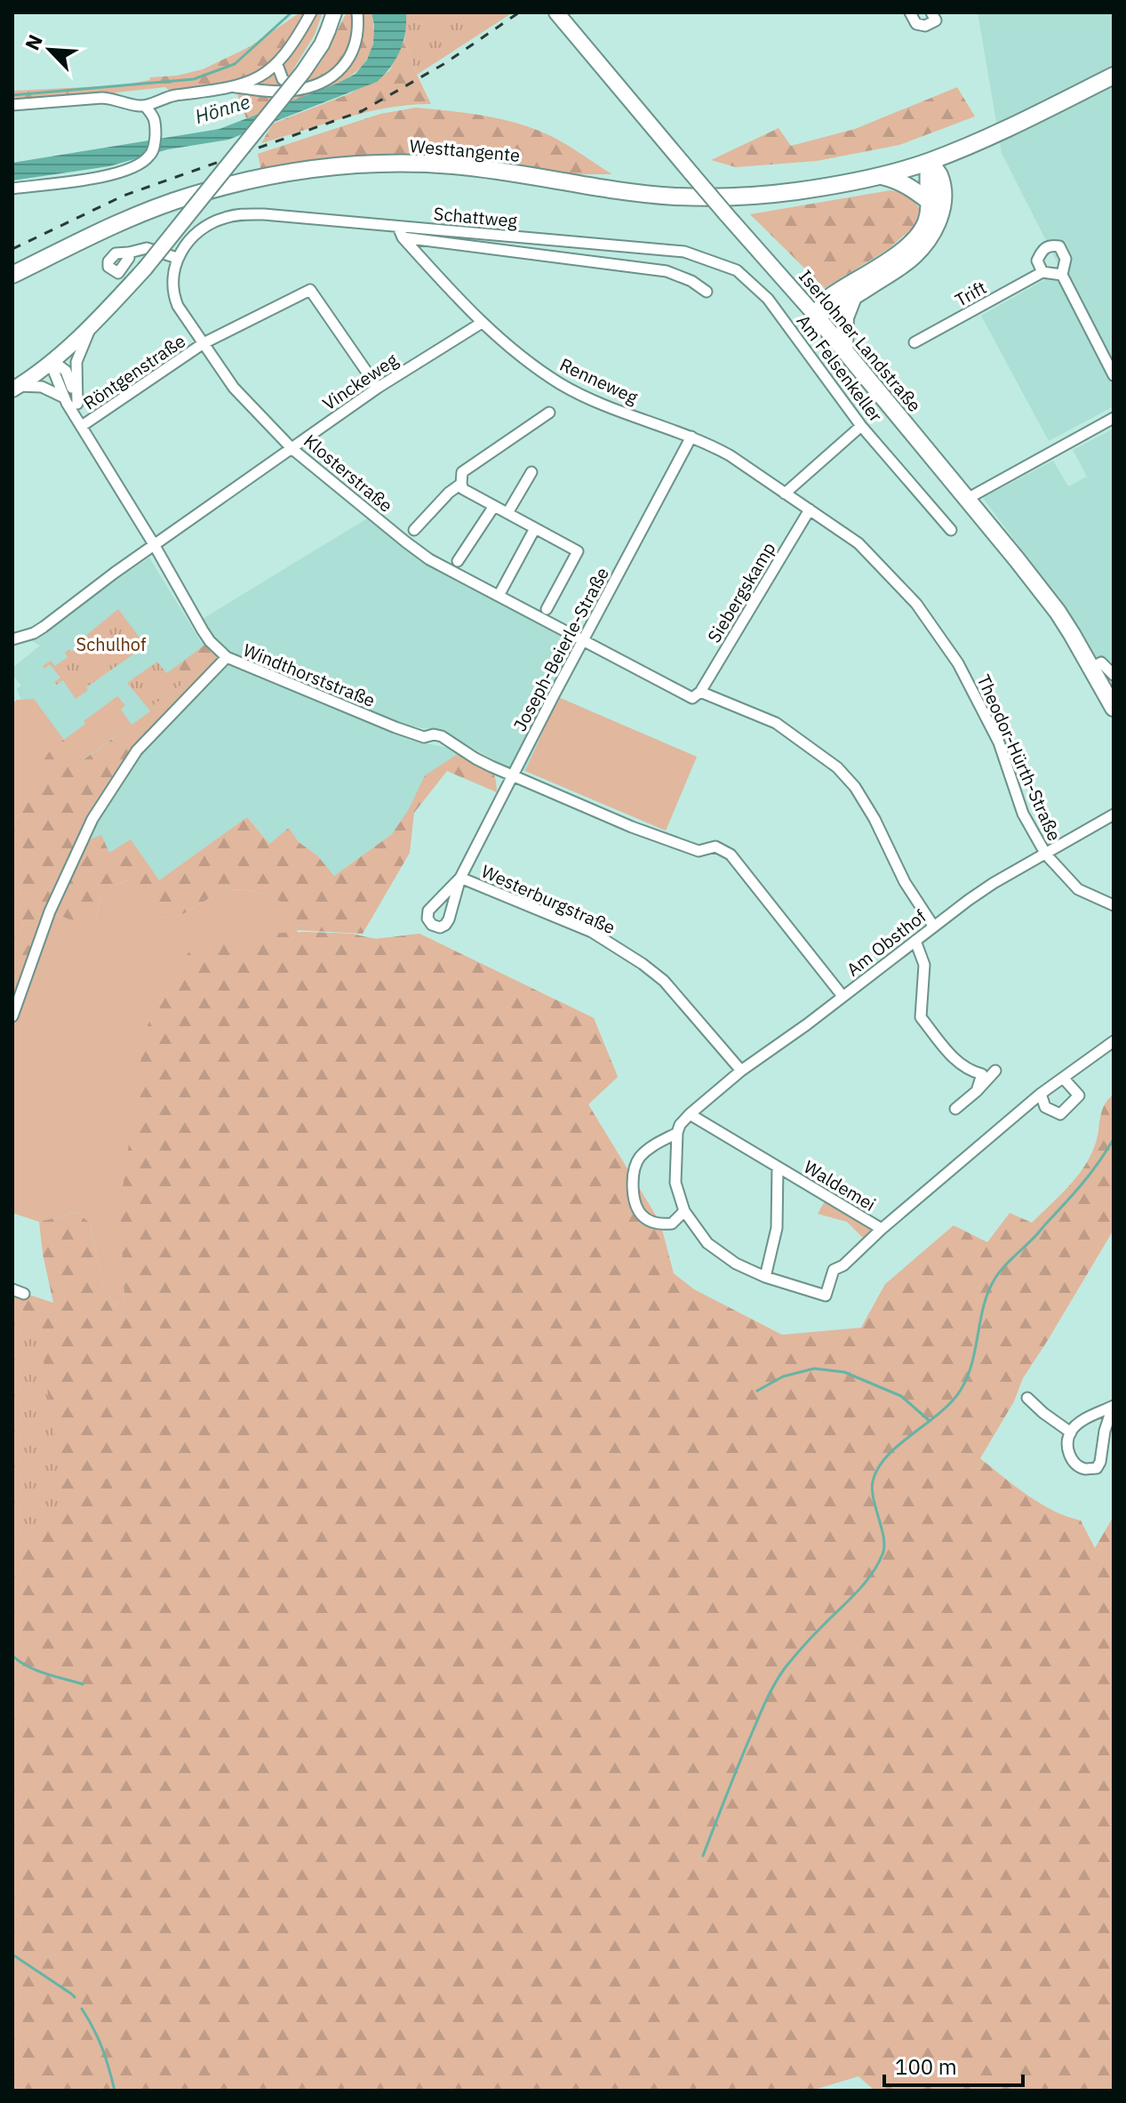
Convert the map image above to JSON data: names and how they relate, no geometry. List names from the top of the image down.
{
  "streets": {
    "main road": ["Westtangente", "Iserlohner Landstraße"],
    "street": [
      "Schattweg",
      "Trift",
      "Am Felsenkeller",
      "Röntgenstraße",
      "Renneweg",
      "Vinckeweg",
      "Klosterstraße",
      "Siebergskamp",
      "Joseph-Beierle-Straße",
      "Windthorststraße",
      "Theodor-Hürth-Straße",
      "Westerburgstraße",
      "Am Obsthof",
      "Waldemei"
    ]
  },
  "crossings": [
    ["Schattweg", "Am Felsenkeller"],
    ["Schattweg", "Renneweg"],
    ["Schattweg", "Klosterstraße"],
    ["Röntgenstraße", "Vinckeweg"],
    ["Röntgenstraße", "Klosterstraße"],
    ["Röntgenstraße", "Windthorststraße"],
    ["Renneweg", "Vinckeweg"],
    ["Renneweg", "Joseph-Beierle-Straße"],
    ["Renneweg", "Theodor-Hürth-Straße"],
    ["Vinckeweg", "Klosterstraße"],
    ["Vinckeweg", "Windthorststraße"],
    ["Klosterstraße", "Siebergskamp"],
    ["Klosterstraße", "Joseph-Beierle-Straße"],
    ["Siebergskamp", "Theodor-Hürth-Straße"],
    ["Joseph-Beierle-Straße", "Windthorststraße"],
    ["Joseph-Beierle-Straße", "Westerburgstraße"],
    ["Windthorststraße", "Am Obsthof"],
    ["Theodor-Hürth-Straße", "Am Obsthof"],
    ["Westerburgstraße", "Am Obsthof"],
    ["Am Obsthof", "Waldemei"]
  ],
  "water": ["Hönne"],
  "parks": ["Schulhof"],
  "scale_bar": "100 m",
  "north": "top left"
}
